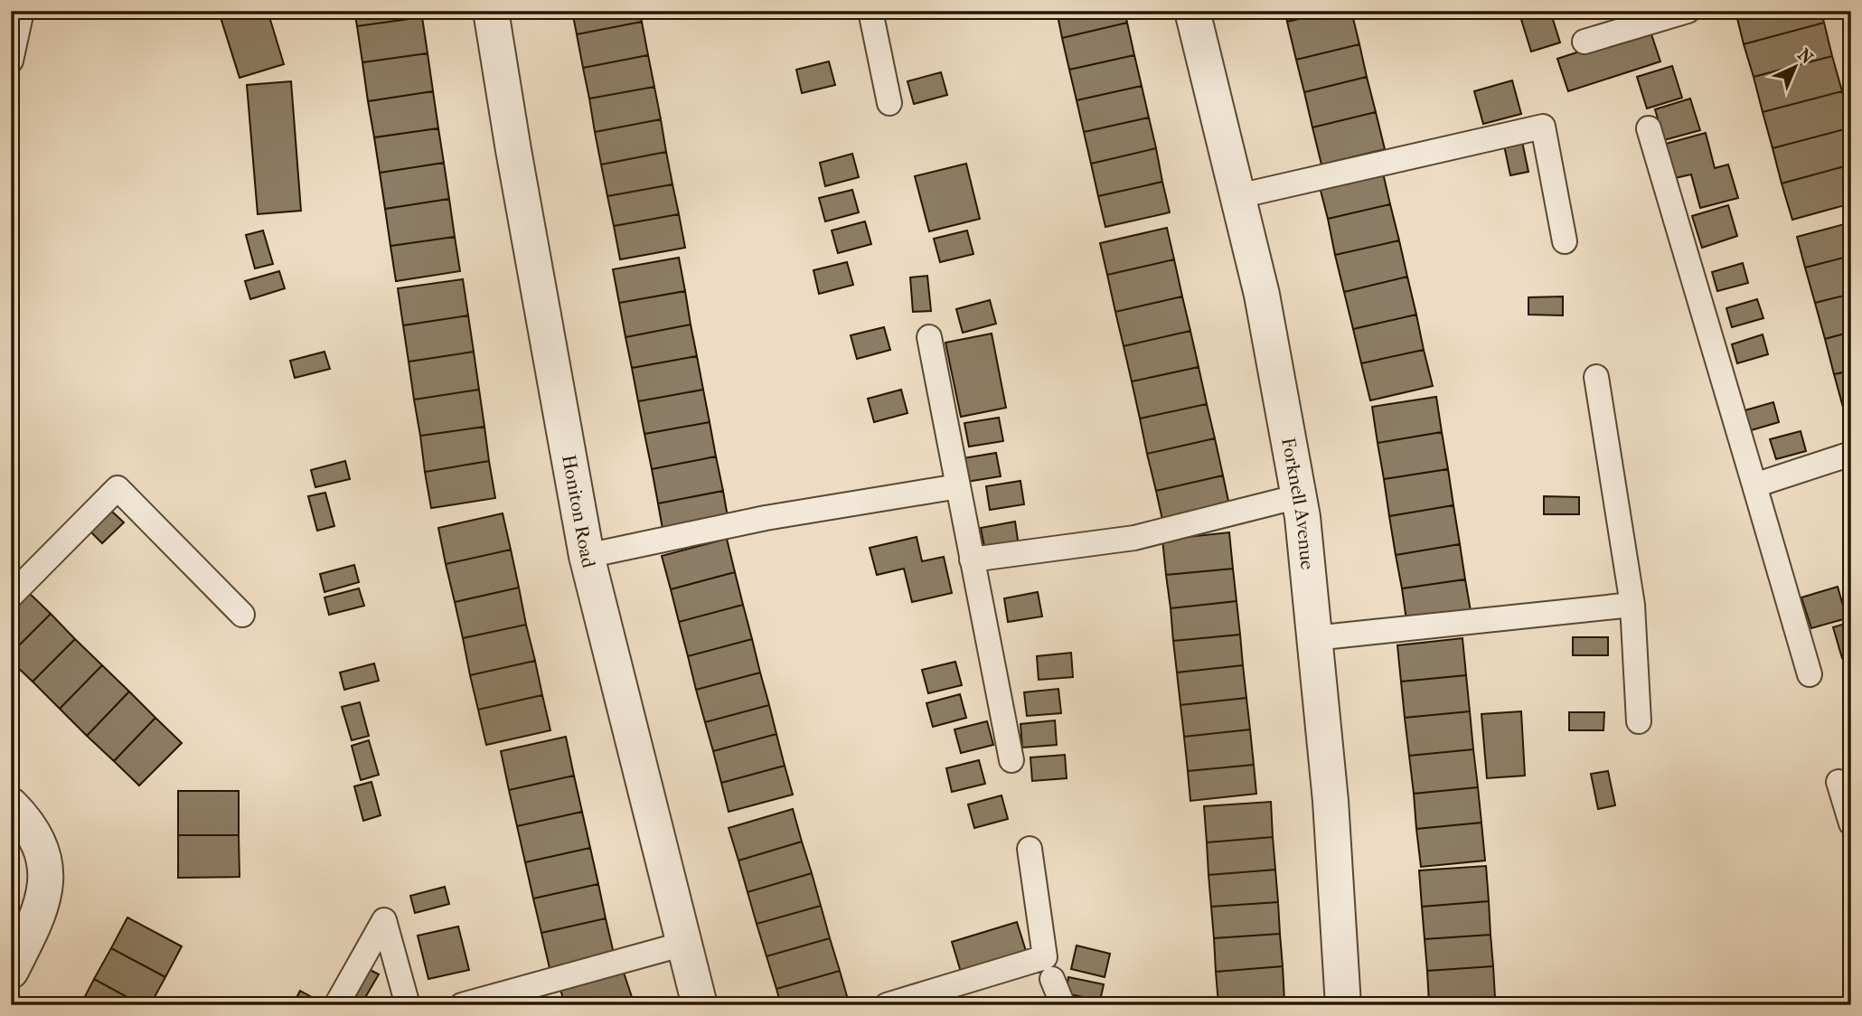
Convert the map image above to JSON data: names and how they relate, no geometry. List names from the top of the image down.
{
  "streets": {
    "street": ["Forknell Avenue", "Honiton Road"]
  },
  "north": "top right"
}
